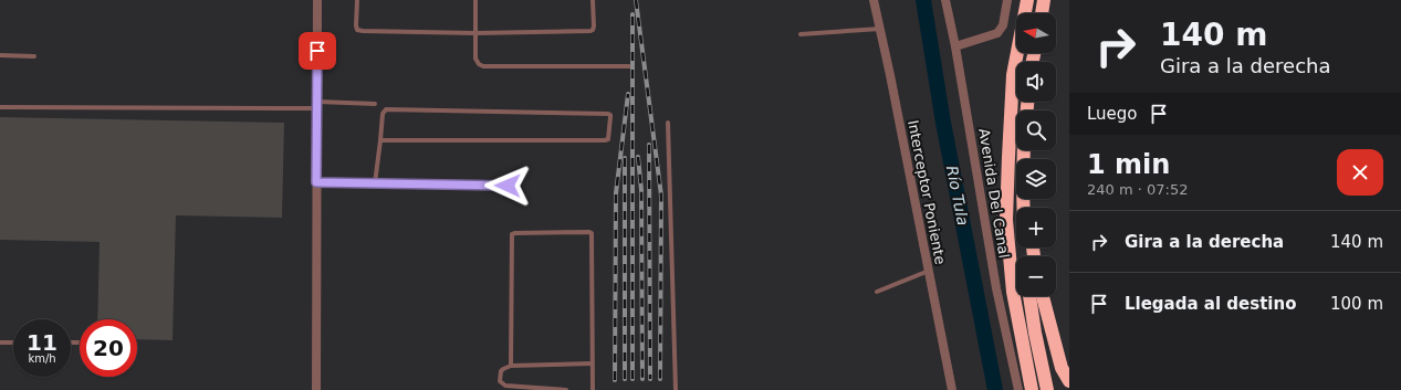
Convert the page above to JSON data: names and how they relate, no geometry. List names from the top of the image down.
{
  "streets": {
    "street": ["Interceptor Poniente", "Avenida Del Canal"]
  },
  "water": ["Río Tula"],
  "north": "left",
  "page": {
    "turn": ["140 m", "Gira a la derecha"],
    "map_buttons": ["+", "−"],
    "then": "Luego",
    "heading": ["1 min", "240 m · 07:52"],
    "list": [
      {
        "name": "Gira a la derecha",
        "value": "140 m"
      },
      {
        "name": "Llegada al destino",
        "value": "100 m"
      }
    ],
    "speed": "11 km/h",
    "limit": "20"
  }
}
